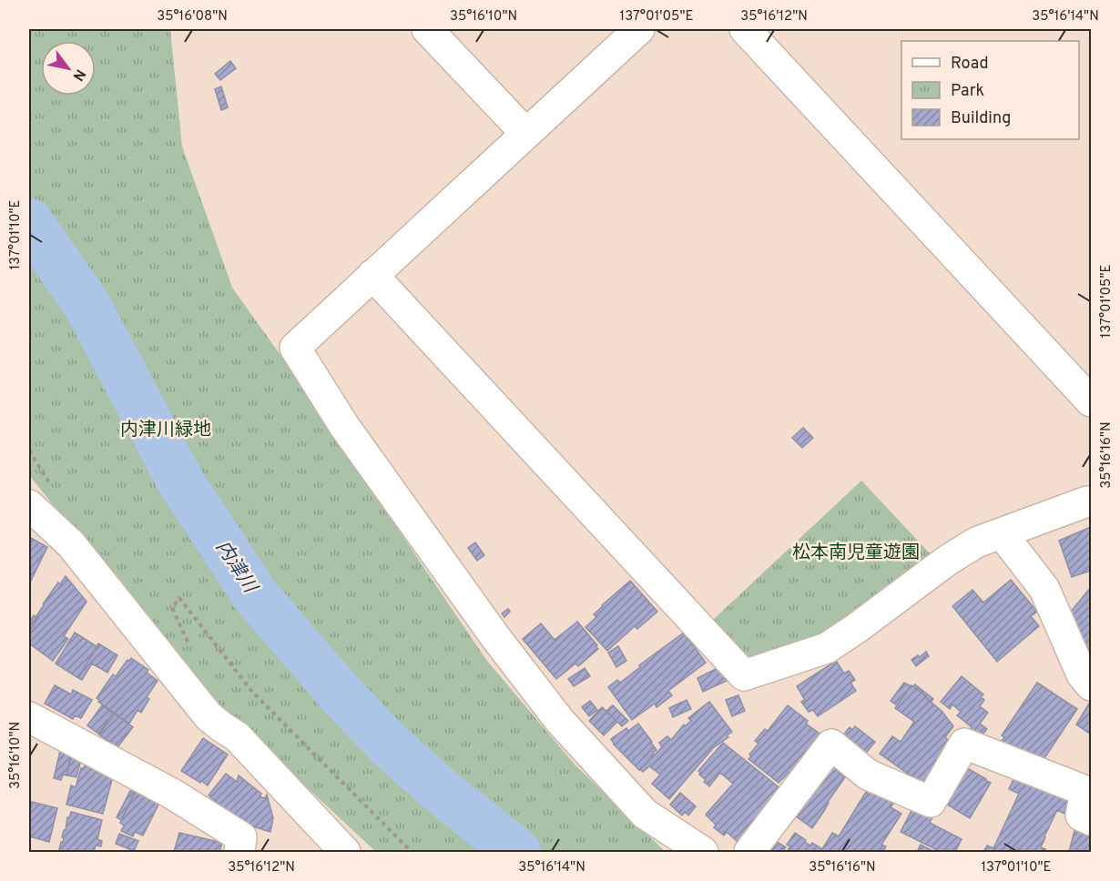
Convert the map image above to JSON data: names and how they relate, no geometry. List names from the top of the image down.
{
  "water": ["内津川"],
  "parks": ["内津川緑地", "松本南児童遊園"],
  "legend": ["Road", "Park", "Building"],
  "north": "bottom right",
  "coordinates": [
    "35°16'08\"N",
    "35°16'10\"N",
    "137°01'05\"E",
    "35°16'12\"N",
    "35°16'14\"N",
    "137°01'10\"E",
    "35°16'16\"N"
  ]
}
